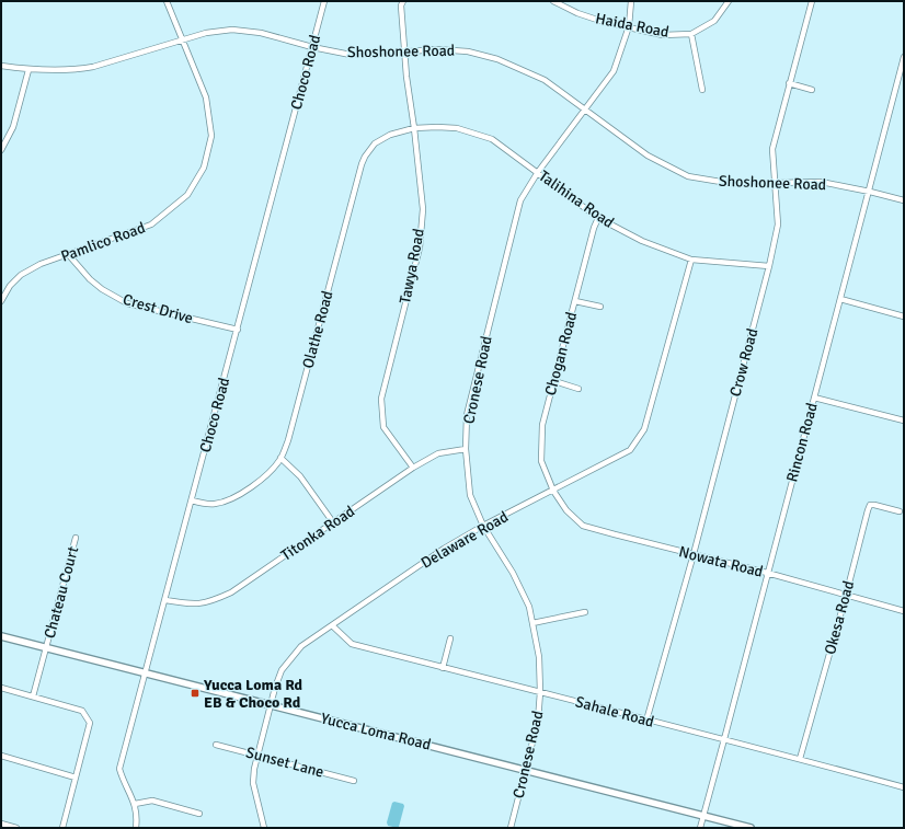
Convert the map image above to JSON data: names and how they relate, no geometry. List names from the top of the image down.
{
  "streets": {
    "main road": ["Yucca Loma Road"],
    "street": [
      "Haida Road",
      "Shoshonee Road",
      "Choco Road",
      "Talihina Road",
      "Pamlico Road",
      "Tawya Road",
      "Crest Drive",
      "Olathe Road",
      "Chogan Road",
      "Crow Road",
      "Cronese Road",
      "Rincon Road",
      "Titonka Road",
      "Delaware Road",
      "Nowata Road",
      "Chateau Court",
      "Okesa Road",
      "Sahale Road",
      "Sunset Lane"
    ]
  },
  "crossings": [
    ["Haida Road", "Cronese Road"],
    ["Shoshonee Road", "Choco Road"],
    ["Shoshonee Road", "Pamlico Road"],
    ["Shoshonee Road", "Tawya Road"],
    ["Shoshonee Road", "Crow Road"],
    ["Shoshonee Road", "Cronese Road"],
    ["Shoshonee Road", "Rincon Road"],
    ["Choco Road", "Crest Drive"],
    ["Choco Road", "Olathe Road"],
    ["Choco Road", "Titonka Road"],
    ["Choco Road", "Yucca Loma Road"],
    ["Talihina Road", "Tawya Road"],
    ["Talihina Road", "Olathe Road"],
    ["Talihina Road", "Chogan Road"],
    ["Talihina Road", "Crow Road"],
    ["Talihina Road", "Cronese Road"],
    ["Talihina Road", "Delaware Road"],
    ["Pamlico Road", "Crest Drive"],
    ["Tawya Road", "Olathe Road"],
    ["Tawya Road", "Titonka Road"],
    ["Chogan Road", "Delaware Road"],
    ["Chogan Road", "Nowata Road"],
    ["Crow Road", "Nowata Road"],
    ["Crow Road", "Sahale Road"],
    ["Cronese Road", "Titonka Road"],
    ["Cronese Road", "Delaware Road"],
    ["Cronese Road", "Sahale Road"],
    ["Cronese Road", "Yucca Loma Road"],
    ["Rincon Road", "Nowata Road"],
    ["Rincon Road", "Sahale Road"],
    ["Rincon Road", "Yucca Loma Road"],
    ["Delaware Road", "Nowata Road"],
    ["Delaware Road", "Sahale Road"],
    ["Delaware Road", "Yucca Loma Road"],
    ["Delaware Road", "Sunset Lane"],
    ["Nowata Road", "Okesa Road"],
    ["Chateau Court", "Yucca Loma Road"],
    ["Okesa Road", "Sahale Road"]
  ],
  "places": {
    "transit": ["Yucca Loma Rd EB & Choco Rd"]
  }
}
